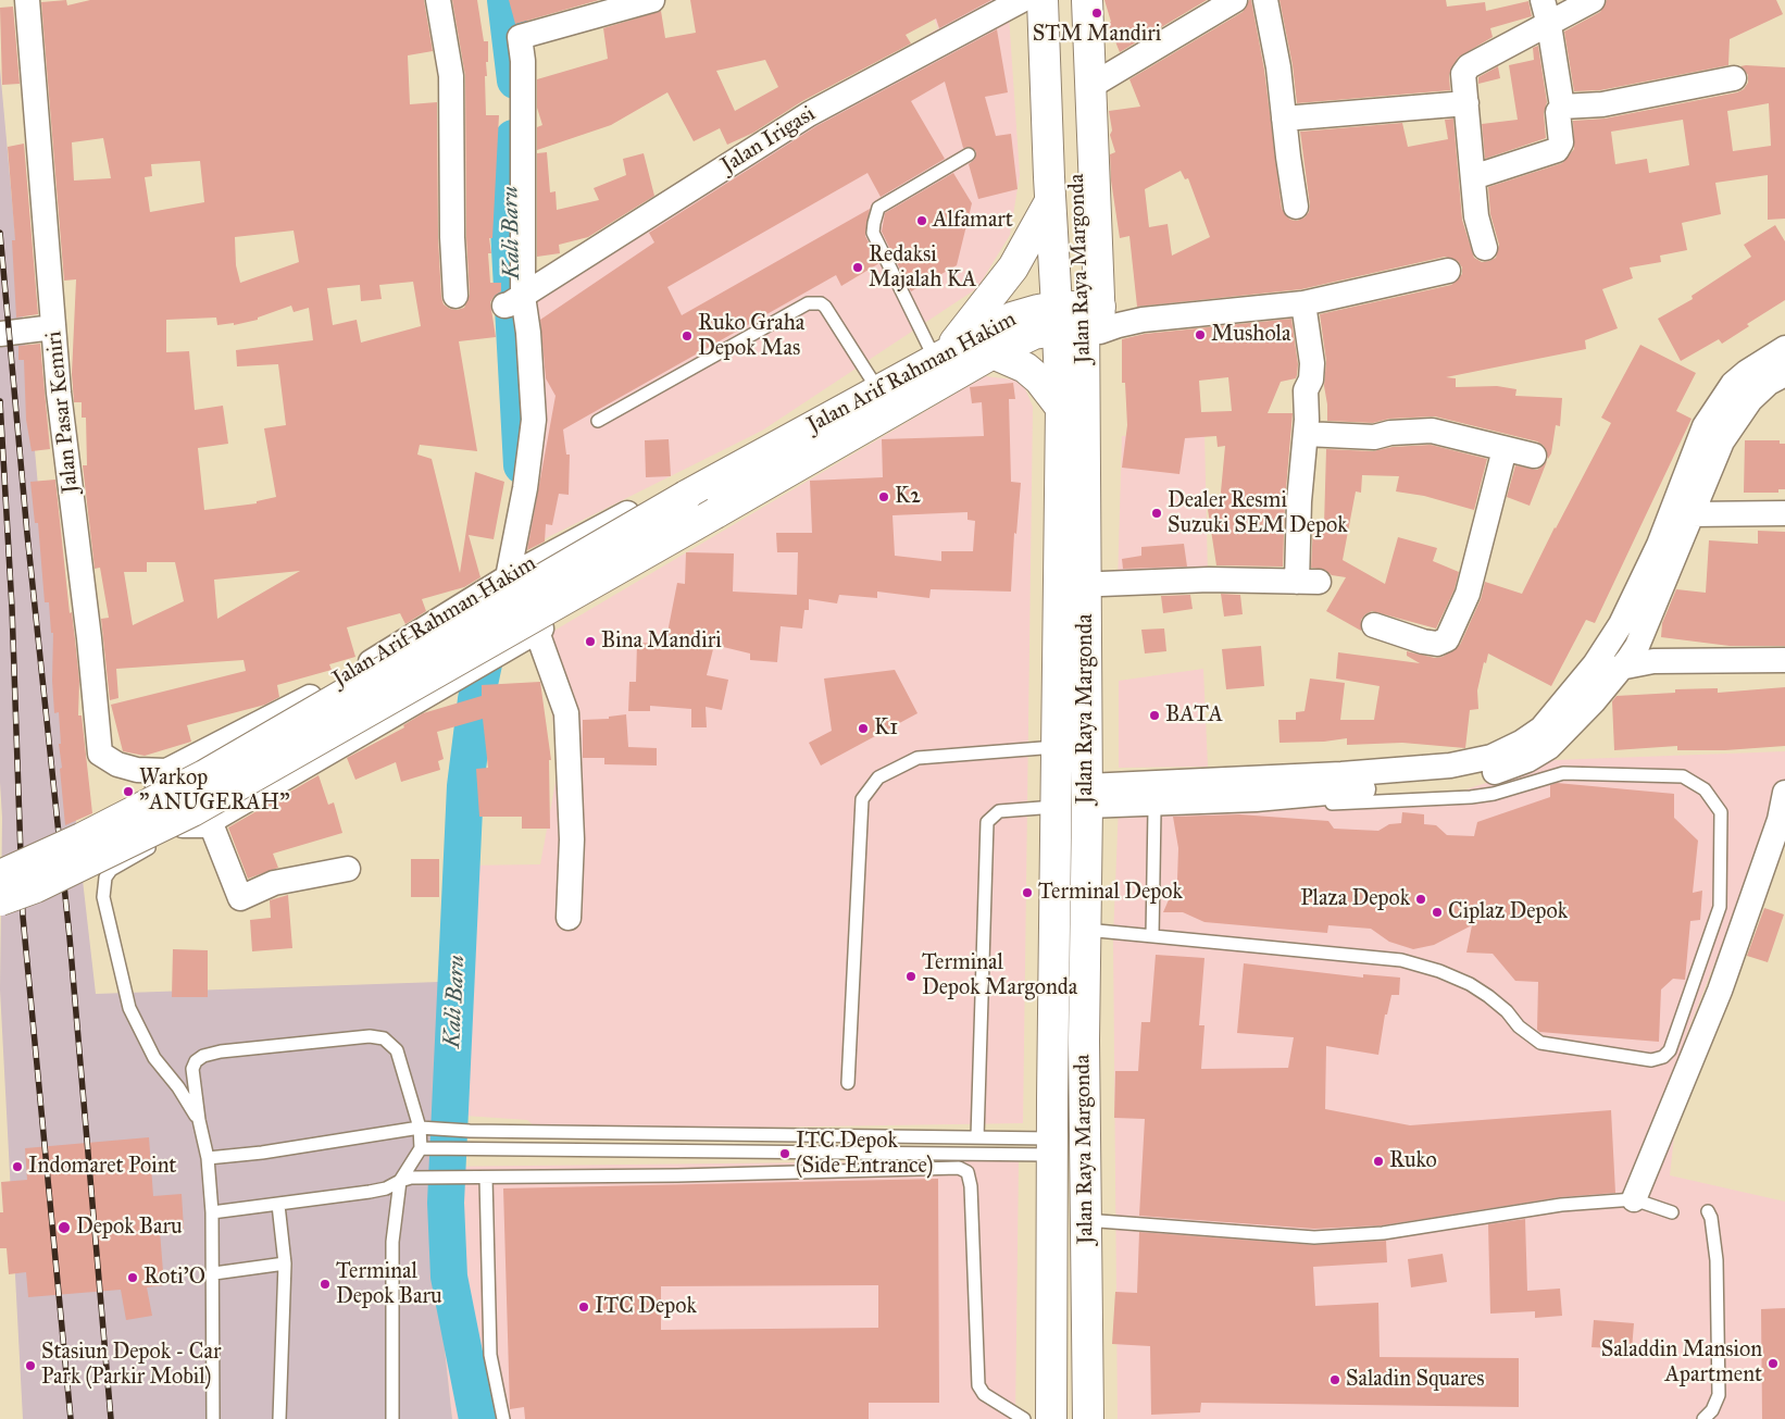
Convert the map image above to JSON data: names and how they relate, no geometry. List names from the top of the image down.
{
  "streets": {
    "main road": ["Jalan Raya Margonda", "Jalan Arif Rahman Hakim"],
    "street": ["Jalan Irigasi", "Jalan Pasar Kemiri"]
  },
  "crossings": [
    ["Jalan Irigasi", "Jalan Raya Margonda"],
    ["Jalan Raya Margonda", "Jalan Arif Rahman Hakim"],
    ["Jalan Arif Rahman Hakim", "Jalan Pasar Kemiri"]
  ],
  "water": ["Kali Baru"],
  "places": [
    "STM Mandiri",
    "Alfamart",
    "Redaksi Majalah KA",
    "Mushola",
    "Ruko Graha Depok Mas",
    "K2",
    "Dealer Resmi Suzuki SEM Depok",
    "Bina Mandiri",
    "BATA",
    "K1",
    "Warkop \"ANUGERAH\"",
    "Terminal Depok",
    "Plaza Depok",
    "Ciplaz Depok",
    "Terminal Depok Margonda",
    "ITC Depok (Side Entrance)",
    "Ruko",
    "Indomaret Point",
    "Depok Baru",
    "Roti'O",
    "Terminal Depok Baru",
    "ITC Depok",
    "Saladdin Mansion Apartment",
    "Stasiun Depok - Car Park (Parkir Mobil)",
    "Saladin Squares"
  ]
}
